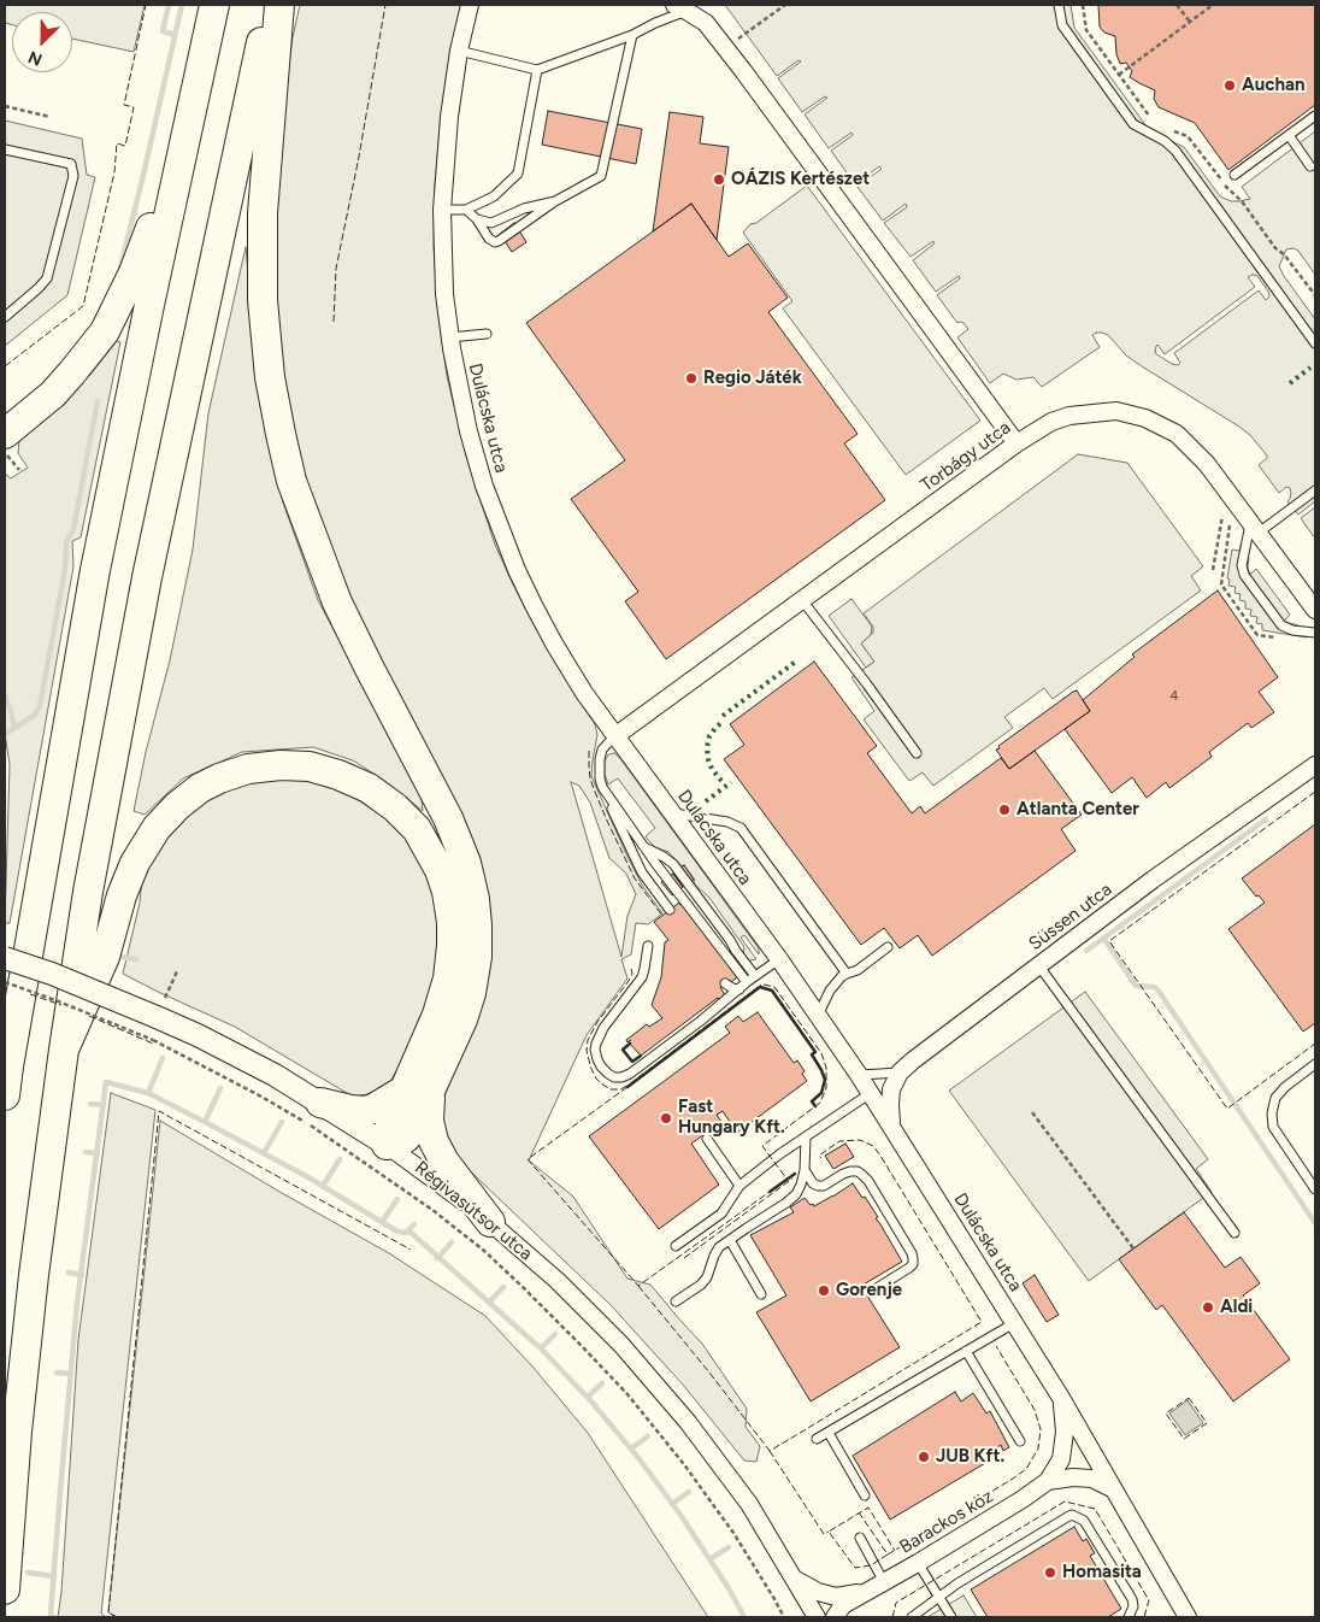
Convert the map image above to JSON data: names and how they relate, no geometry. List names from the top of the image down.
{
  "streets": {
    "street": [
      "Dulácska utca",
      "Torbágy utca",
      "Süssen utca",
      "Régivasútsor utca",
      "Barackos köz"
    ]
  },
  "crossings": [
    ["Dulácska utca", "Torbágy utca"],
    ["Dulácska utca", "Barackos köz"],
    ["Régivasútsor utca", "Barackos köz"]
  ],
  "places": [
    "Auchan",
    "OÁZIS Kertészet",
    "Regio Játék",
    "Atlanta Center",
    "Fast Hungary Kft.",
    "Gorenje",
    "Aldi",
    "JUB Kft.",
    "Homasita"
  ],
  "house_numbers": ["4"],
  "north": "bottom left"
}
